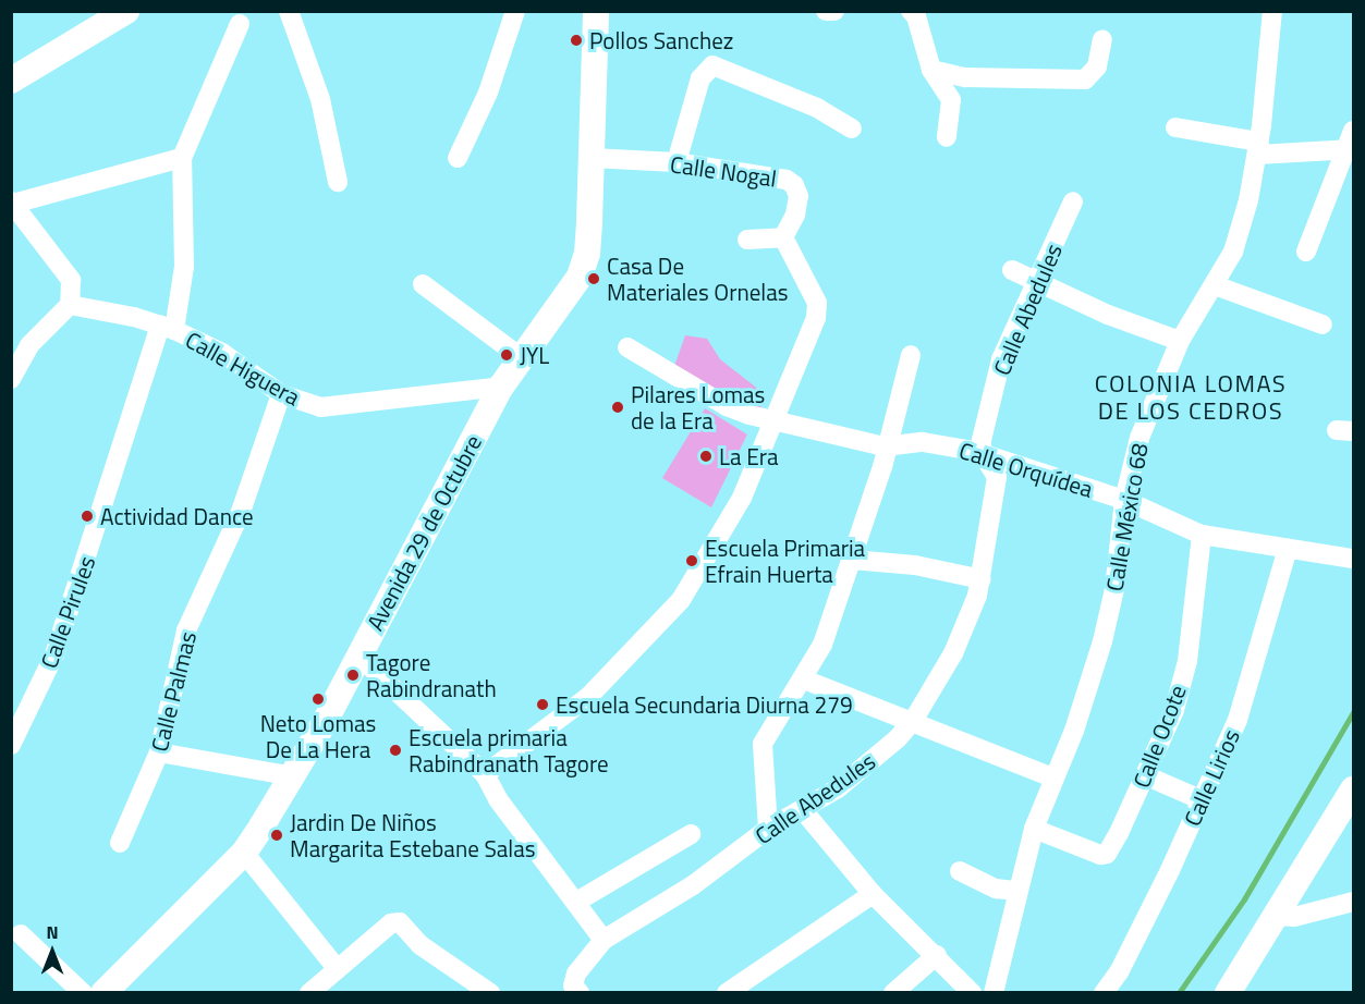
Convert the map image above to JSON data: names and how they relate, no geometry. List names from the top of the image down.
{
  "streets": {
    "street": [
      "Calle Nogal",
      "Calle Abedules",
      "Calle Higuera",
      "Calle Orquídea",
      "Calle México 68",
      "Avenida 29 de Octubre",
      "Calle Pirules",
      "Calle Palmas",
      "Calle Ocote",
      "Calle Lirios"
    ]
  },
  "crossings": [
    ["Calle Nogal", "Avenida 29 de Octubre"],
    ["Calle Abedules", "Calle Orquídea"],
    ["Calle Higuera", "Avenida 29 de Octubre"],
    ["Calle Higuera", "Calle Pirules"],
    ["Calle Higuera", "Calle Palmas"],
    ["Calle Orquídea", "Calle México 68"],
    ["Calle Orquídea", "Calle Ocote"],
    ["Calle Orquídea", "Calle Lirios"],
    ["Calle México 68", "Calle Ocote"]
  ],
  "districts": ["COLONIA LOMAS DE LOS CEDROS"],
  "places": [
    "Pollos Sanchez",
    "Casa De Materiales Ornelas",
    "JYL",
    "Pilares Lomas de la Era",
    "La Era",
    "Actividad Dance",
    "Escuela Primaria Efrain Huerta",
    "Tagore Rabindranath",
    "Neto Lomas De La Hera",
    "Escuela Secundaria Diurna 279",
    "Escuela primaria Rabindranath Tagore",
    "Jardin De Niños Margarita Estebane Salas"
  ],
  "north": "top"
}
